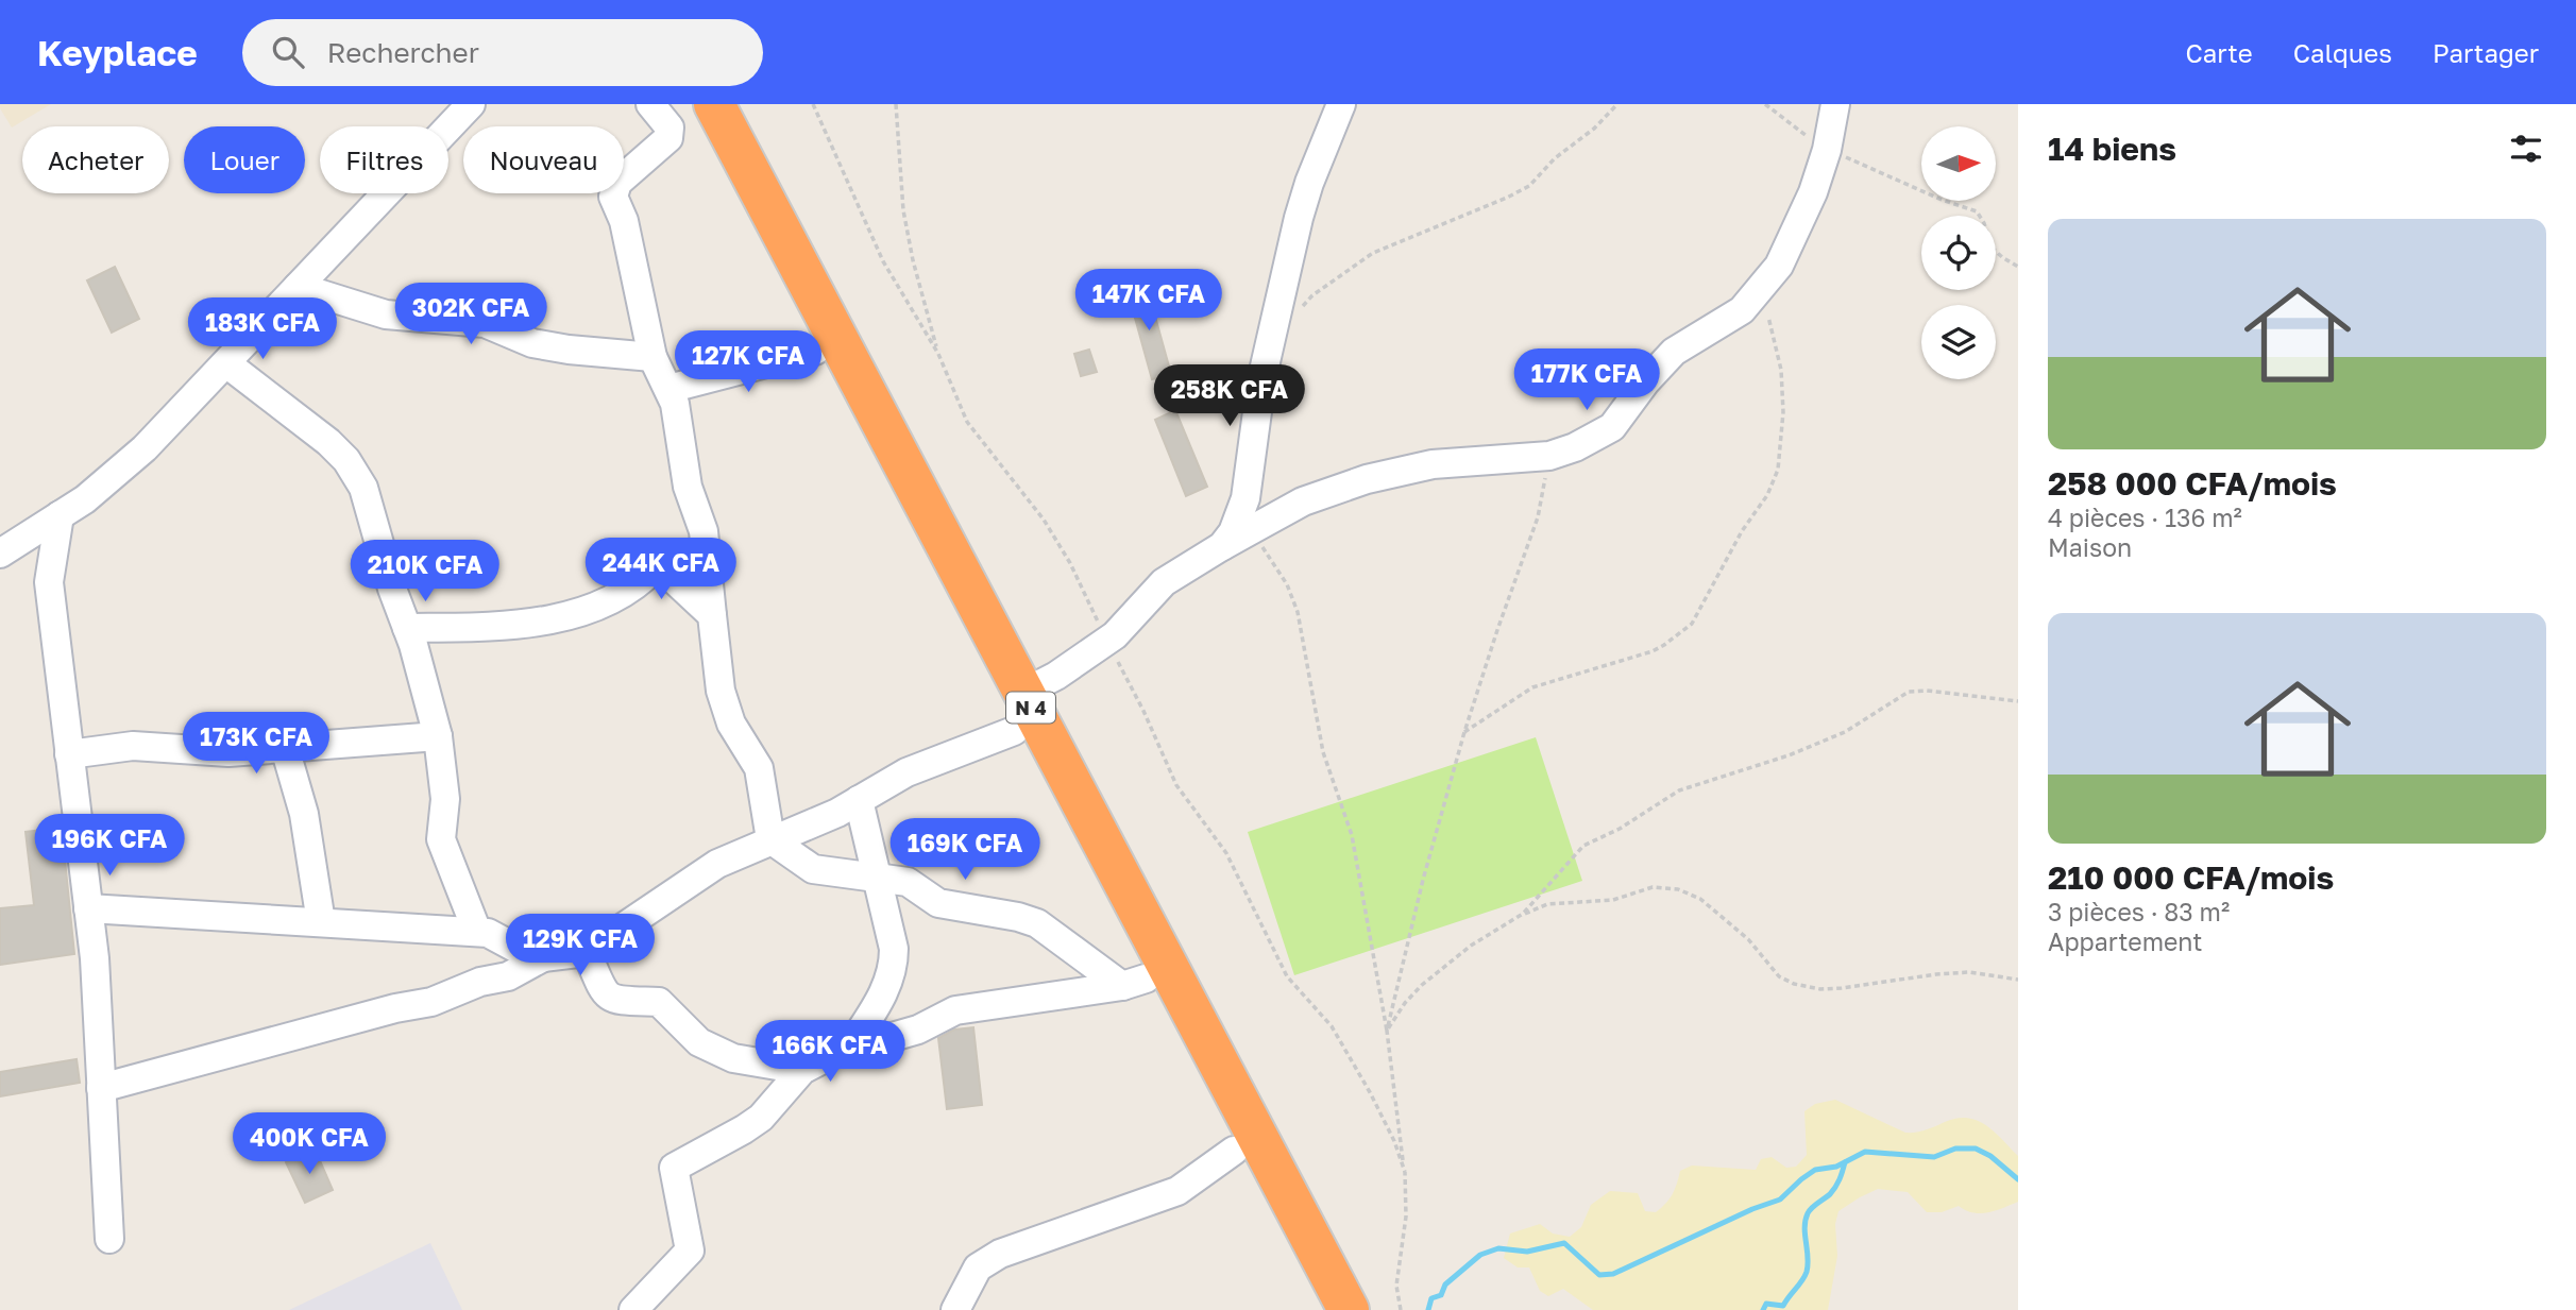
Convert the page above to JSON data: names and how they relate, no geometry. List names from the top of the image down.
{
  "streets": {
    "highway": ["N 4"]
  },
  "north": "right",
  "page": {
    "header": "Keyplace",
    "search": "Rechercher",
    "nav": ["Carte", "Calques", "Partager"],
    "heading": "14 biens",
    "chip": [
      "Acheter",
      "Louer",
      "Filtres",
      "Nouveau"
    ],
    "list": [
      {
        "name": "258 000 CFA/mois",
        "note": "4 pièces · 136 m² · Maison"
      },
      {
        "name": "210 000 CFA/mois",
        "note": "3 pièces · 83 m² · Appartement"
      }
    ],
    "price": [
      "147K CFA",
      "302K CFA",
      "183K CFA",
      "127K CFA",
      "177K CFA",
      "258K CFA",
      "244K CFA",
      "210K CFA",
      "173K CFA",
      "196K CFA",
      "169K CFA",
      "129K CFA",
      "166K CFA",
      "400K CFA"
    ]
  }
}
